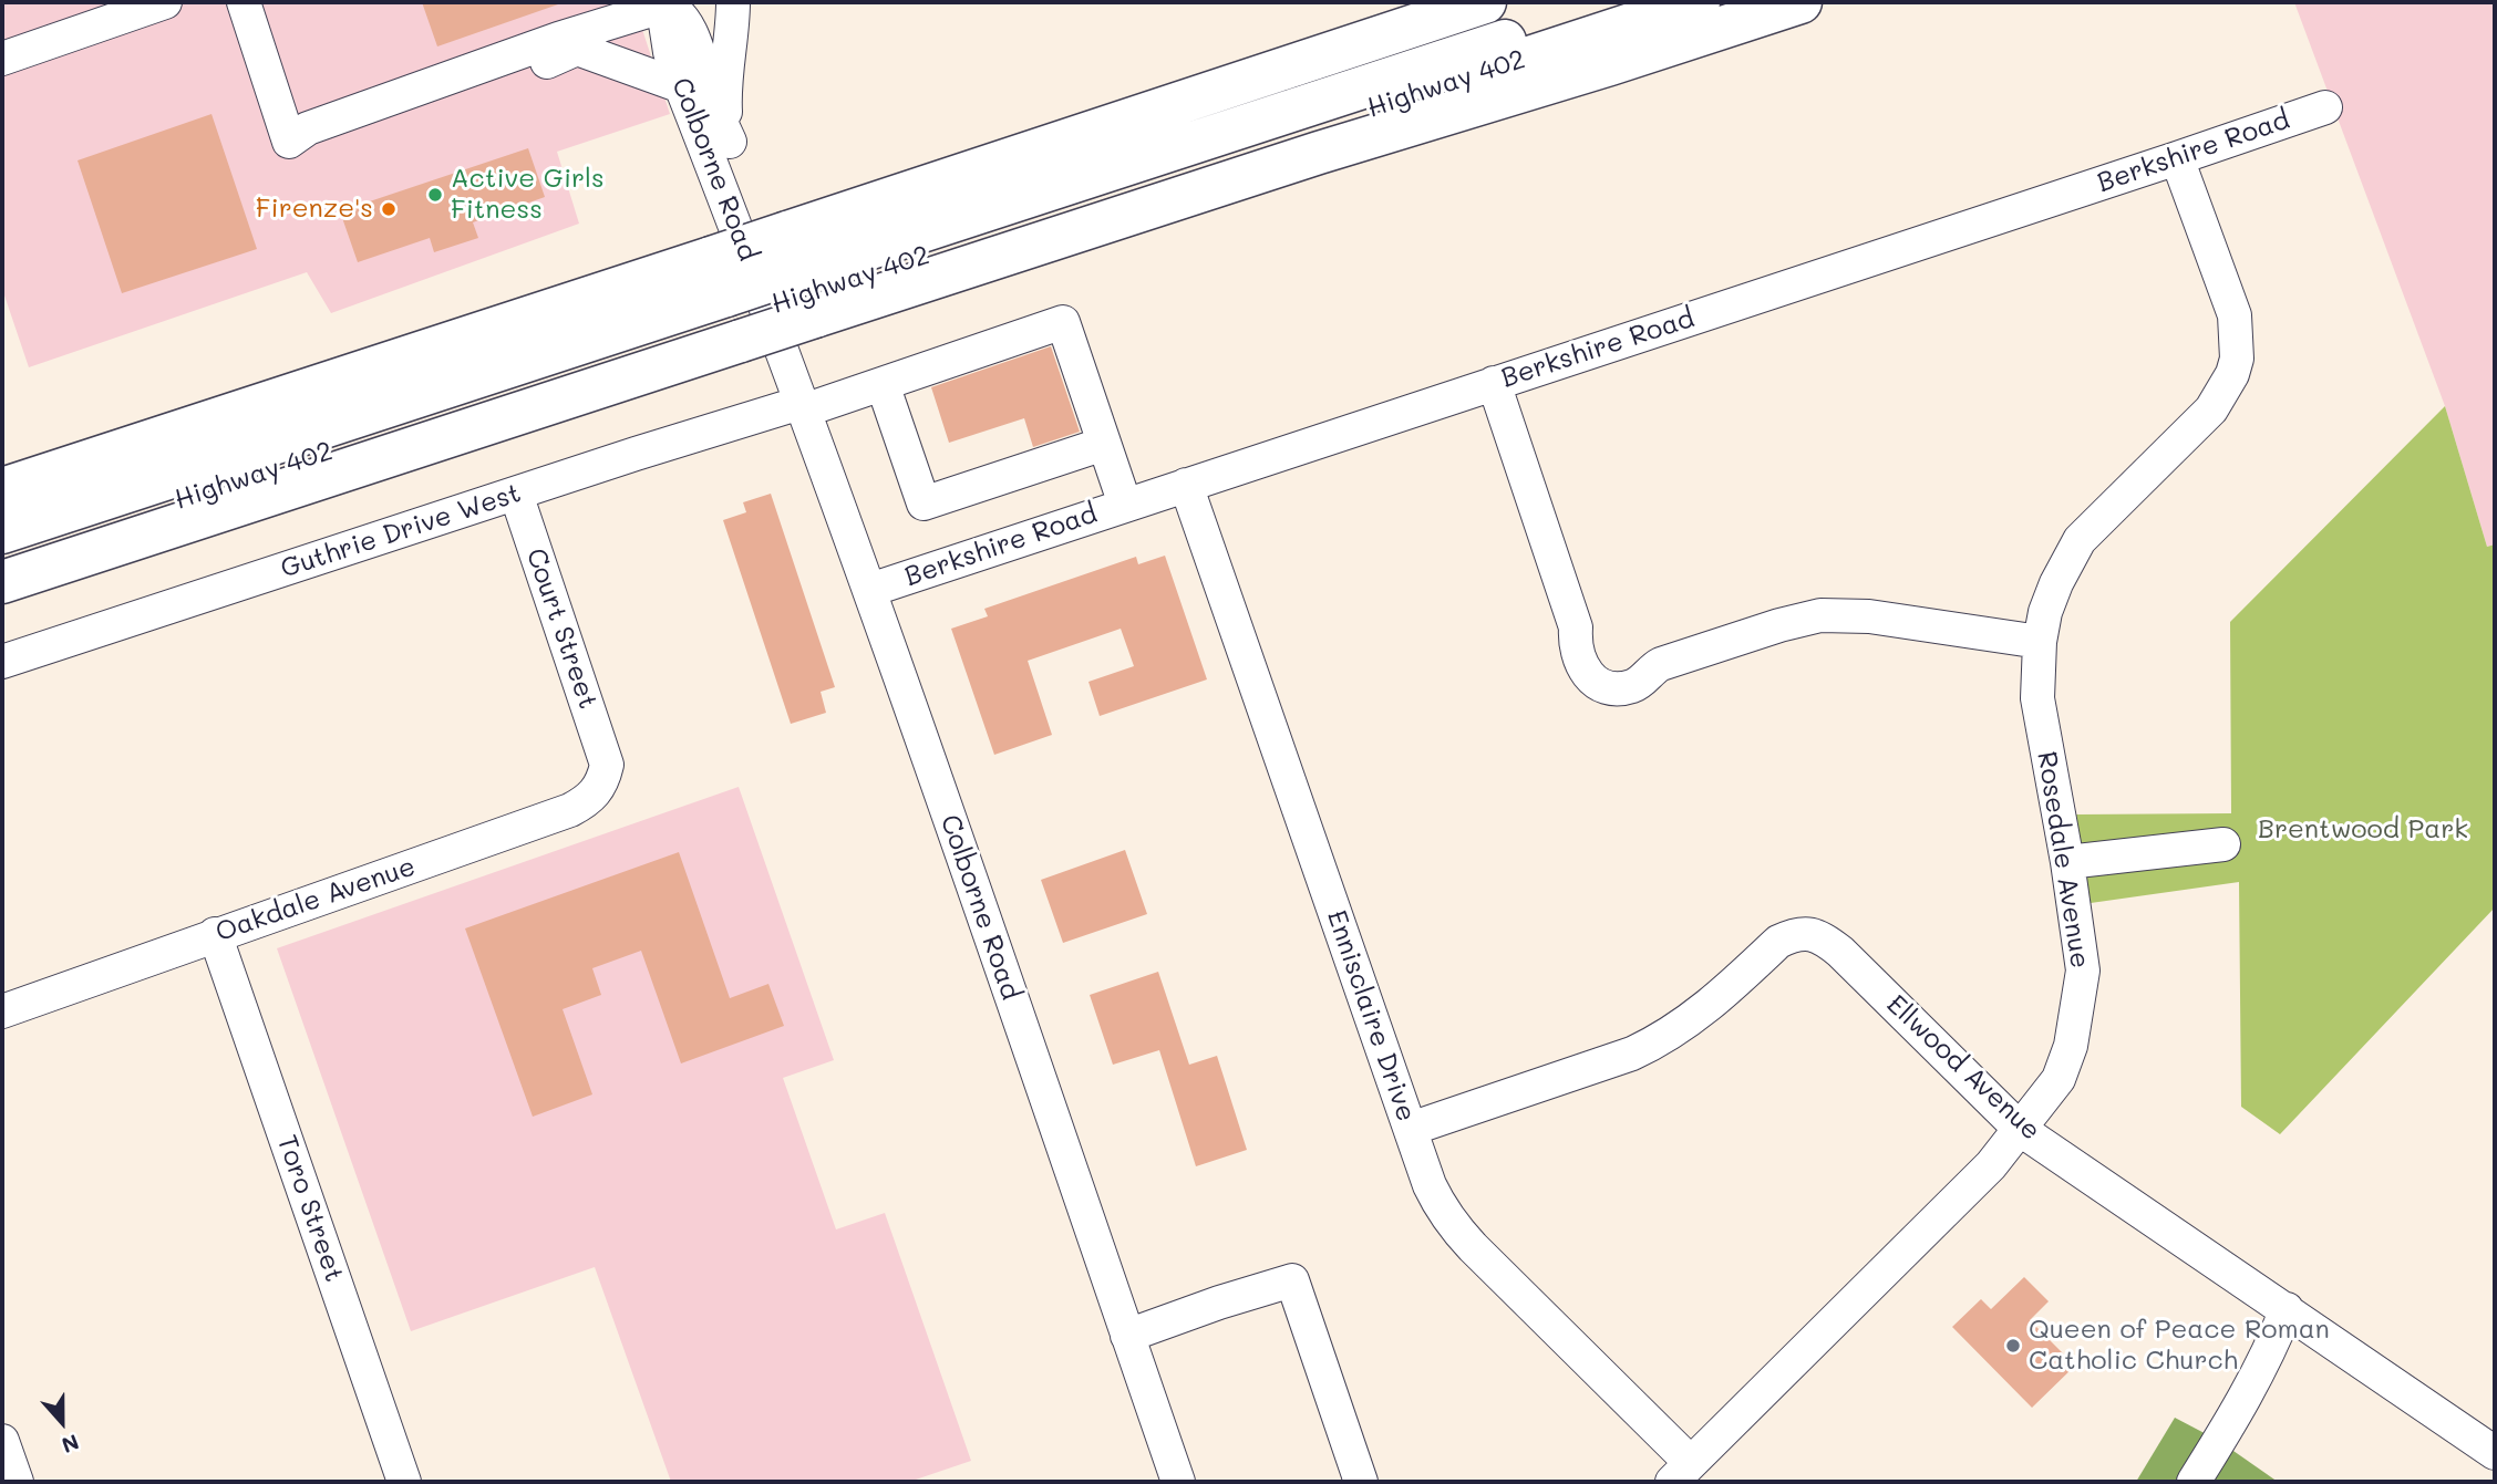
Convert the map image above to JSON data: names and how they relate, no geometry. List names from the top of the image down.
{
  "streets": {
    "highway": ["Highway 402"],
    "street": [
      "Berkshire Road",
      "Colborne Road",
      "Guthrie Drive West",
      "Court Street",
      "Rosedale Avenue",
      "Oakdale Avenue",
      "Ennisclaire Drive",
      "Ellwood Avenue",
      "Toro Street"
    ]
  },
  "crossings": [
    ["Highway 402", "Colborne Road"],
    ["Berkshire Road", "Colborne Road"],
    ["Berkshire Road", "Rosedale Avenue"],
    ["Berkshire Road", "Ennisclaire Drive"],
    ["Colborne Road", "Guthrie Drive West"],
    ["Guthrie Drive West", "Court Street"],
    ["Court Street", "Oakdale Avenue"],
    ["Rosedale Avenue", "Ennisclaire Drive"],
    ["Rosedale Avenue", "Ellwood Avenue"],
    ["Oakdale Avenue", "Toro Street"],
    ["Ennisclaire Drive", "Ellwood Avenue"]
  ],
  "parks": ["Brentwood Park"],
  "places": ["Active Girls Fitness", "Firenze's", "Queen of Peace Roman Catholic Church"],
  "north": "bottom"
}
